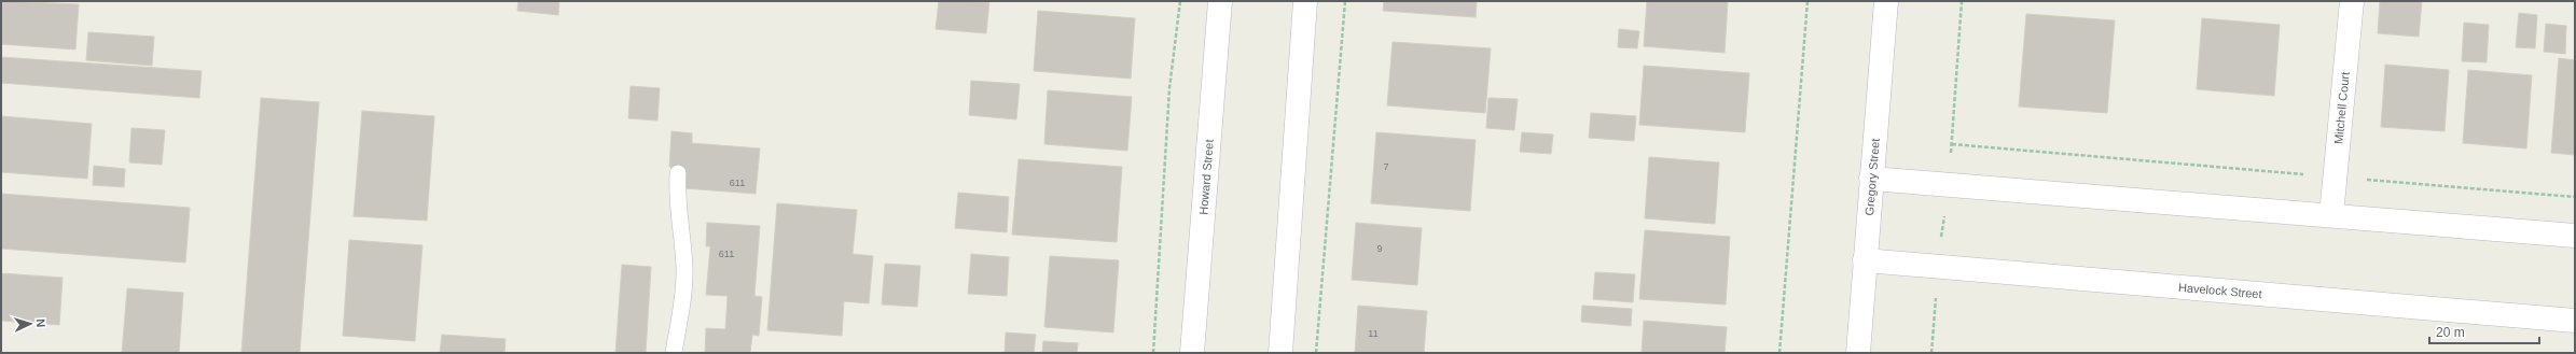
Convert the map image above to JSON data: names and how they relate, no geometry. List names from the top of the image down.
{
  "streets": {
    "street": [
      "Mitchell Court",
      "Howard Street",
      "Gregory Street",
      "Havelock Street"
    ]
  },
  "crossings": [
    ["Gregory Street", "Havelock Street"]
  ],
  "house_numbers": [
    "7",
    "611",
    "9",
    "611",
    "11"
  ],
  "scale_bar": "20 m",
  "north": "right"
}
